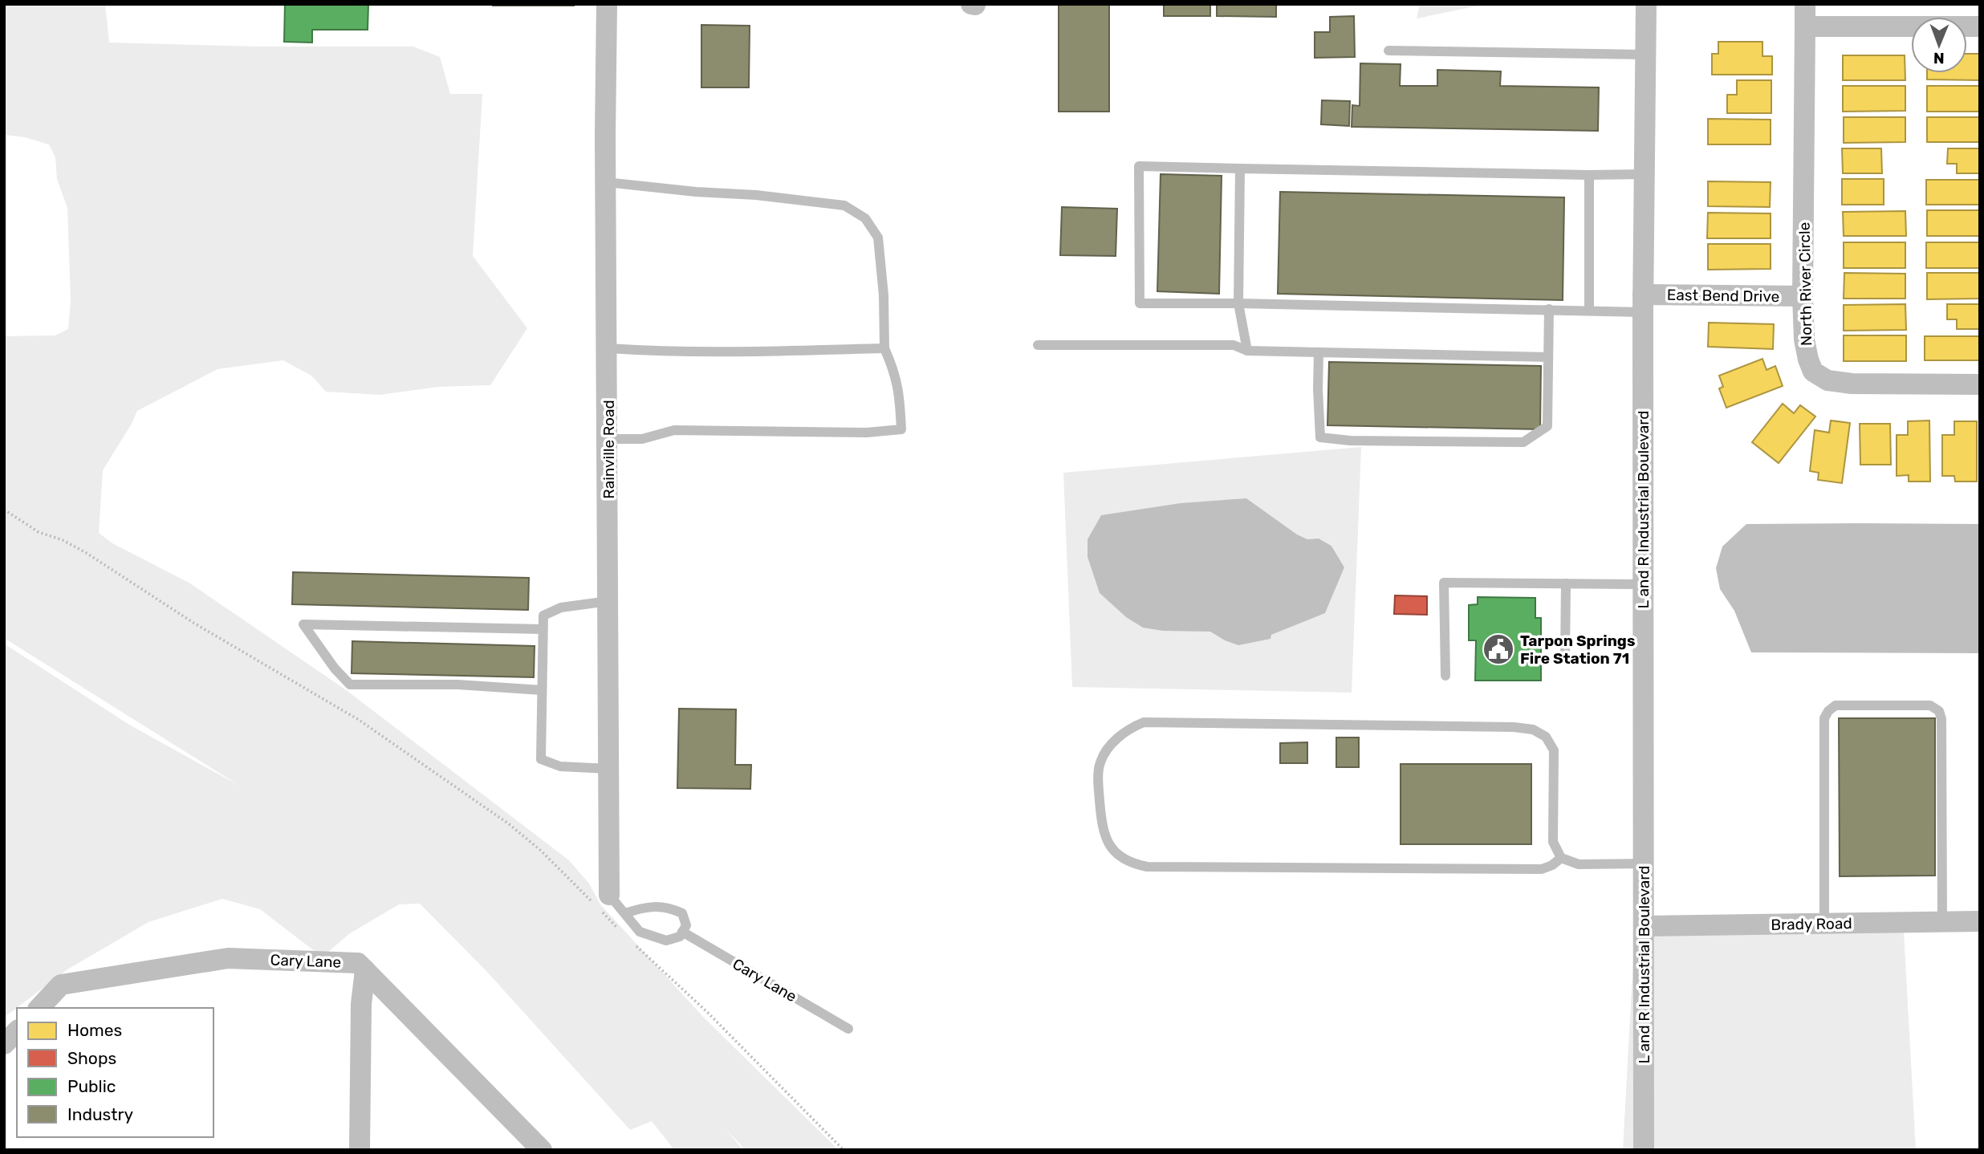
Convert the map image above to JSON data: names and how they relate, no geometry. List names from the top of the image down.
{
  "streets": {
    "street": [
      "North River Circle",
      "East Bend Drive",
      "Rainville Road",
      "L and R Industrial Boulevard",
      "Brady Road",
      "Cary Lane"
    ]
  },
  "crossings": [
    ["North River Circle", "East Bend Drive"],
    ["East Bend Drive", "L and R Industrial Boulevard"],
    ["L and R Industrial Boulevard", "Brady Road"]
  ],
  "places": {
    "public building": ["Tarpon Springs Fire Station 71"]
  },
  "legend": [
    "Homes",
    "Shops",
    "Public",
    "Industry"
  ],
  "north": "bottom"
}
